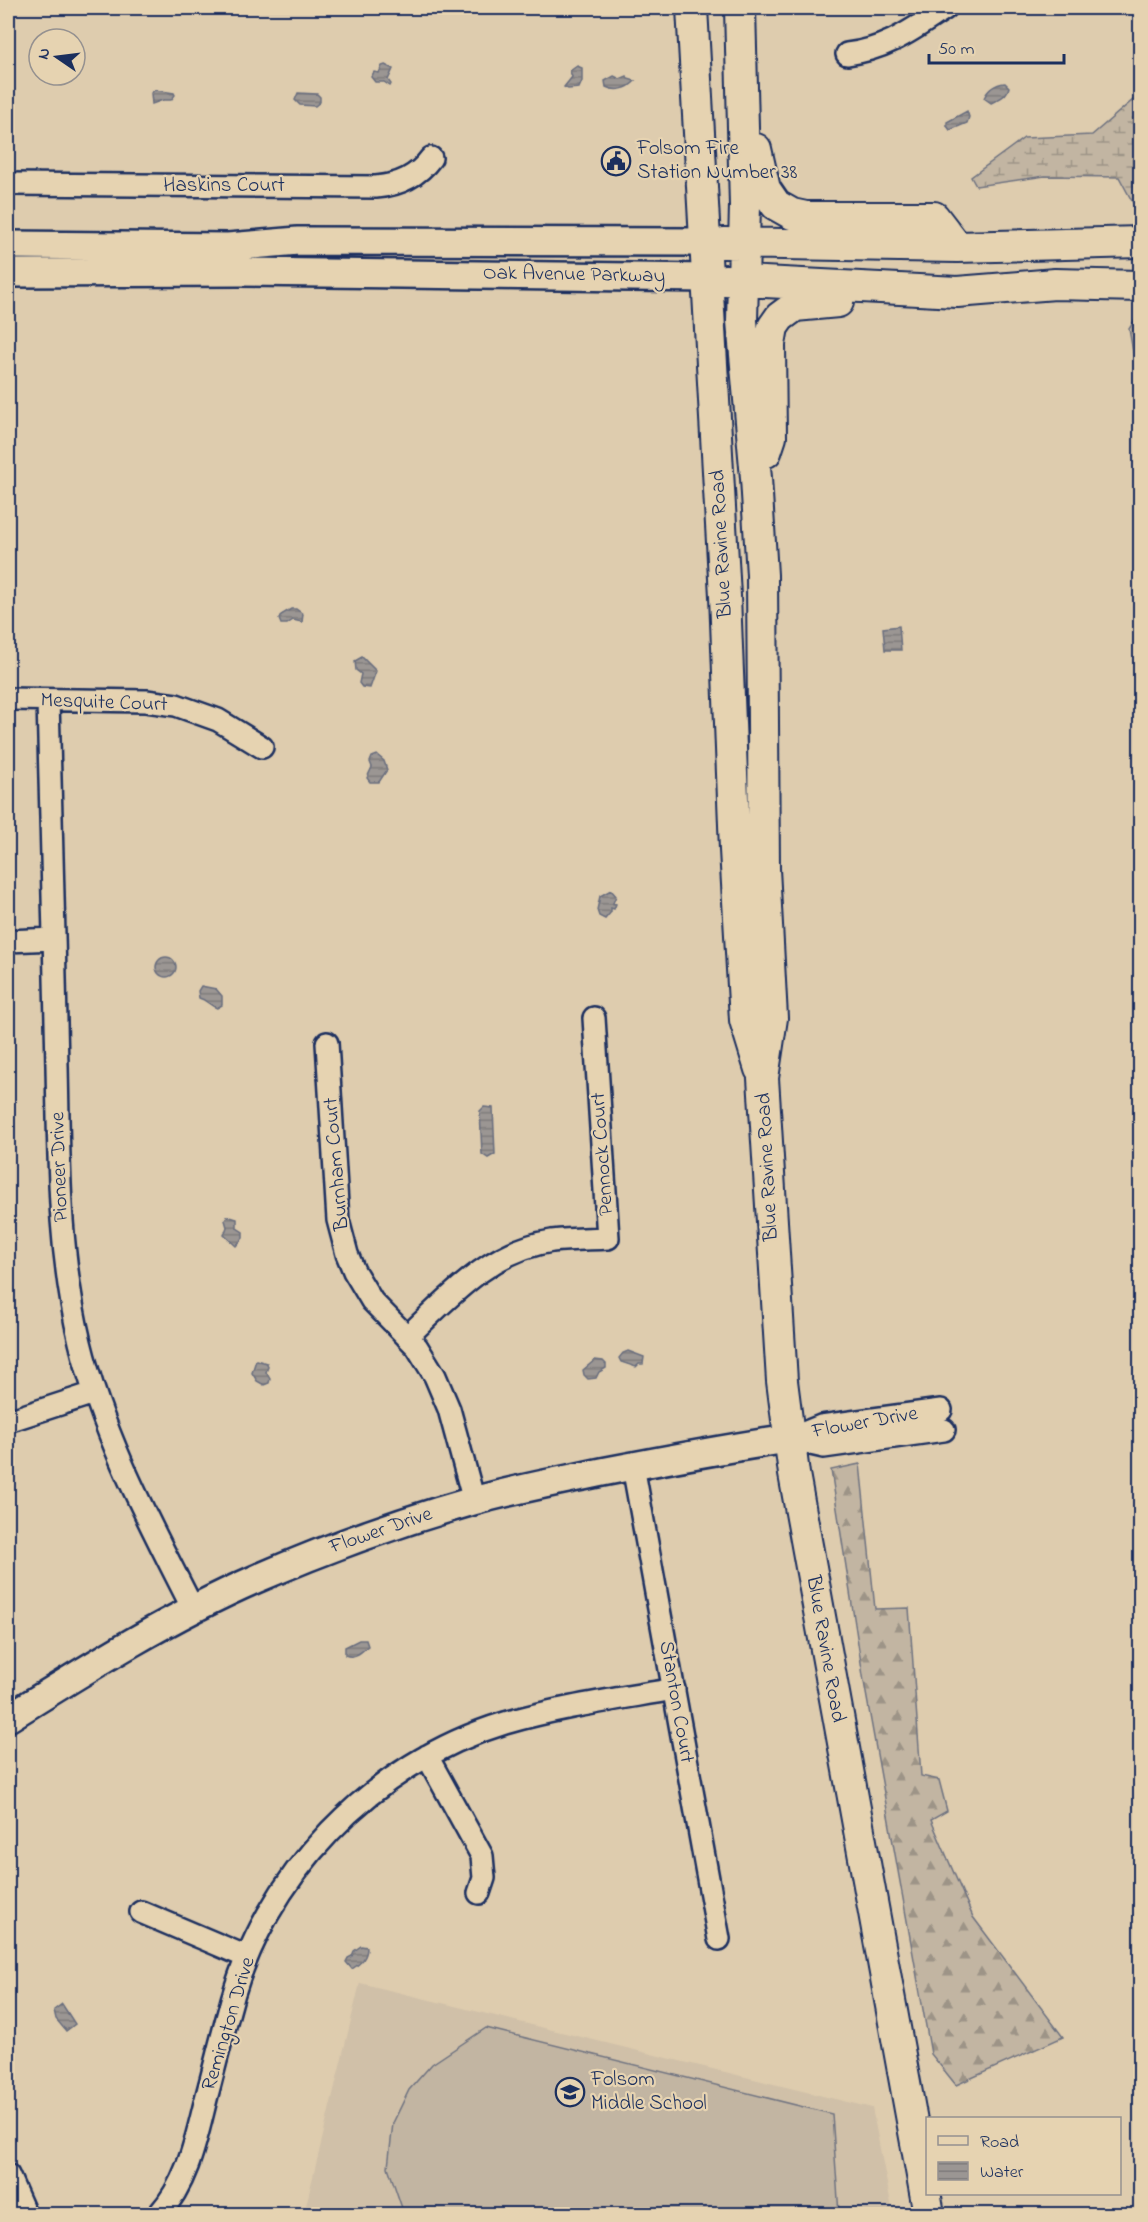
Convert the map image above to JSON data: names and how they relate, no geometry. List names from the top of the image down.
{
  "streets": {
    "main road": ["Oak Avenue Parkway", "Blue Ravine Road"],
    "street": [
      "Haskins Court",
      "Mesquite Court",
      "Pennock Court",
      "Burnham Court",
      "Pioneer Drive",
      "Flower Drive",
      "Stanton Court",
      "Remington Drive"
    ]
  },
  "crossings": [
    ["Oak Avenue Parkway", "Blue Ravine Road"],
    ["Blue Ravine Road", "Flower Drive"],
    ["Mesquite Court", "Pioneer Drive"],
    ["Pennock Court", "Burnham Court"],
    ["Burnham Court", "Flower Drive"],
    ["Pioneer Drive", "Flower Drive"],
    ["Flower Drive", "Stanton Court"],
    ["Stanton Court", "Remington Drive"]
  ],
  "places": {
    "public building": ["Folsom Fire Station Number 38"],
    "school or university": ["Folsom Middle School"]
  },
  "legend": ["Road", "Water"],
  "scale_bar": "50 m",
  "north": "left"
}
